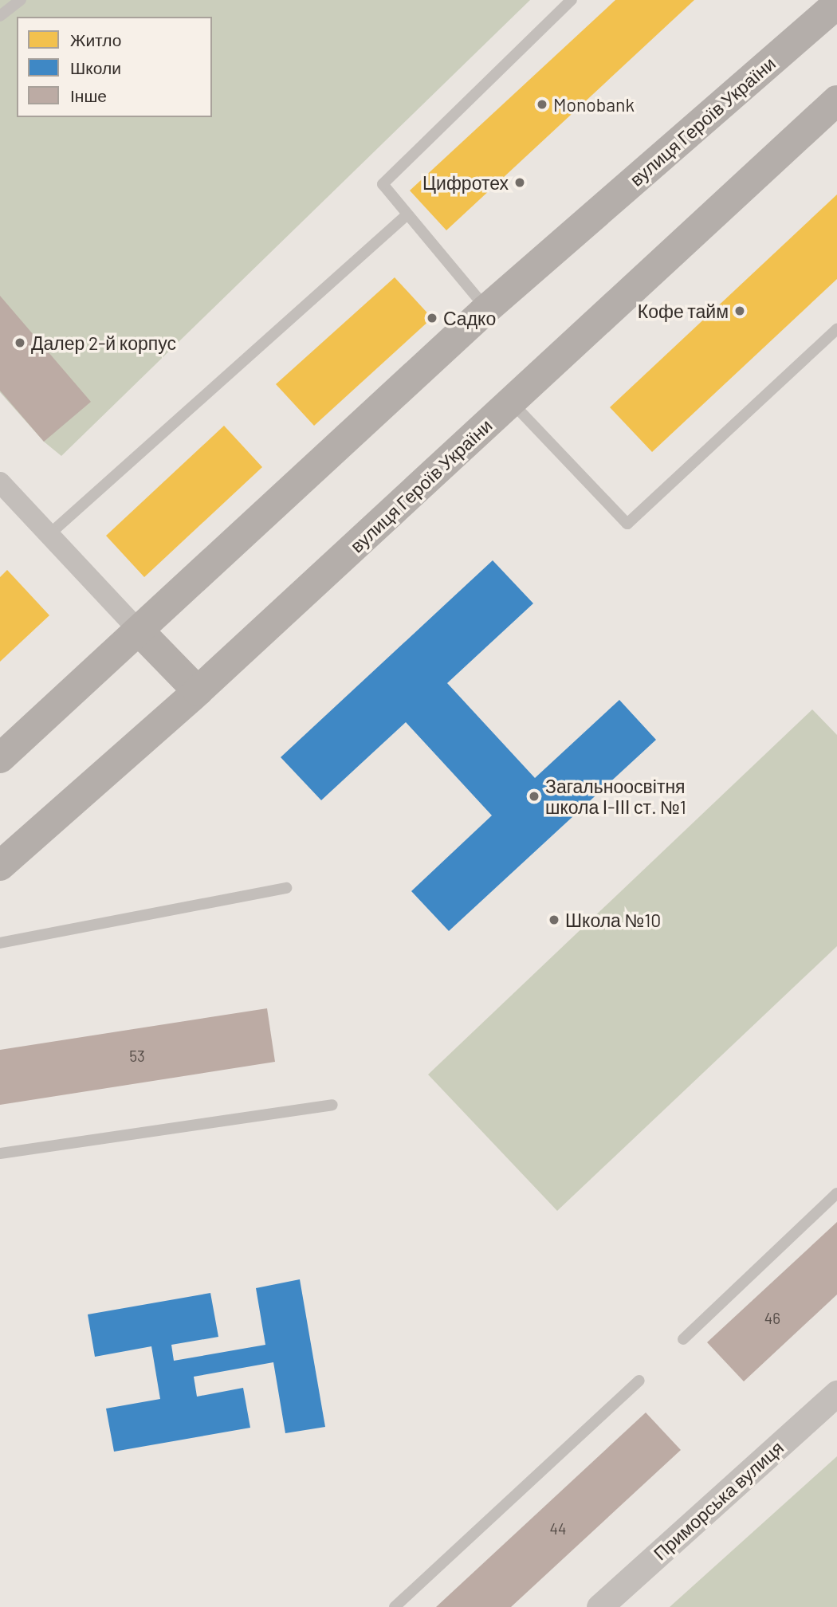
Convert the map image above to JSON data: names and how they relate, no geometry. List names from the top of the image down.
{
  "streets": {
    "main road": ["вулиця Героїв України"],
    "street": ["Приморська вулиця"]
  },
  "places": [
    "Monobank",
    "Цифротех",
    "Кофе тайм",
    "Садко",
    "Далер 2-й корпус",
    "Загальноосвітня школа І-ІІІ ст. №1",
    "Школа №10"
  ],
  "house_numbers": ["53", "46", "44"],
  "legend": ["Житло", "Школи", "Інше"]
}
